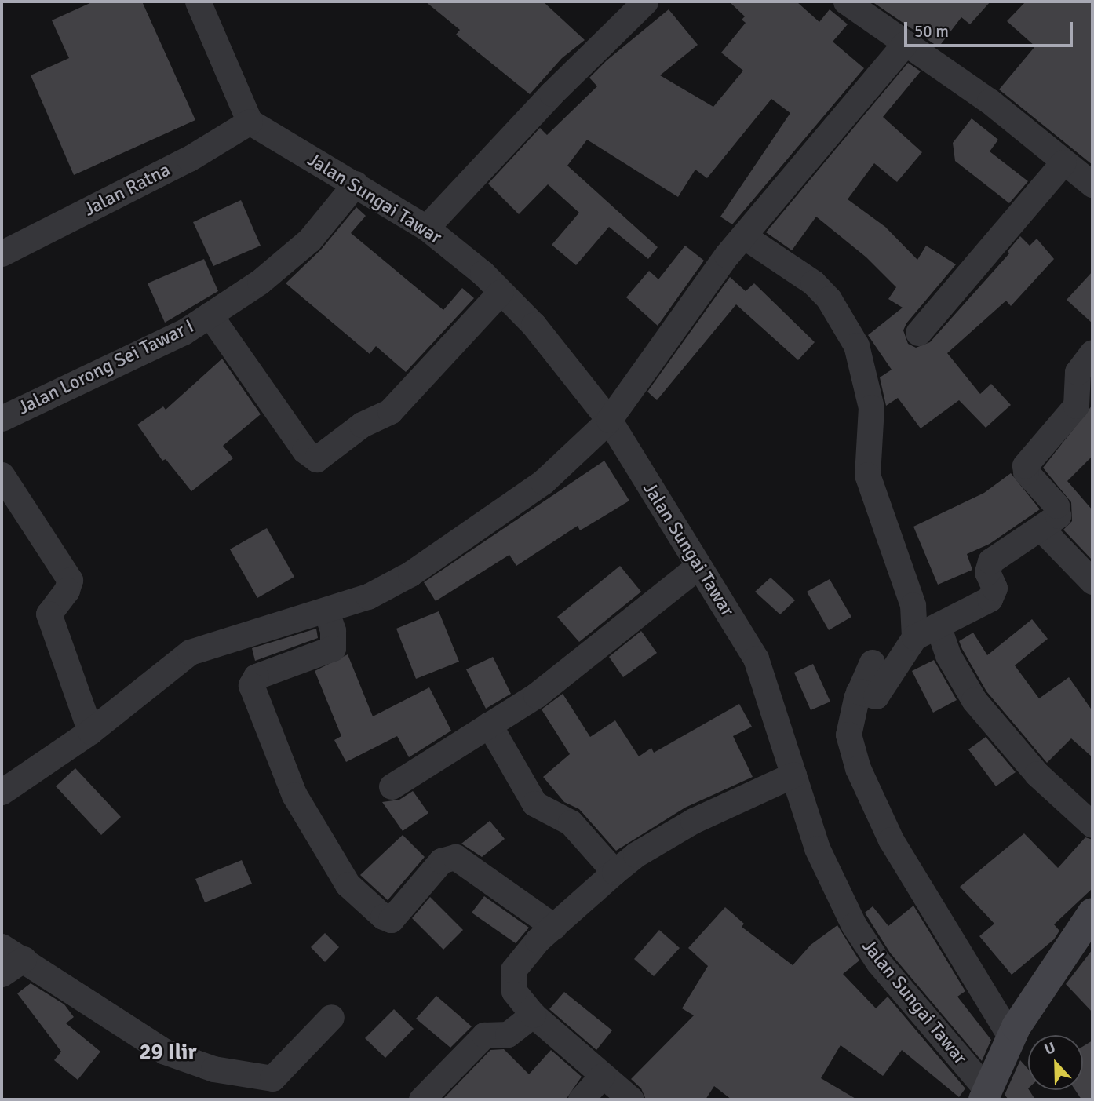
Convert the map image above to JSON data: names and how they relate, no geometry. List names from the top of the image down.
{
  "streets": {
    "street": ["Jalan Ratna", "Jalan Sungai Tawar", "Jalan Lorong Sei Tawar I"]
  },
  "crossings": [
    ["Jalan Ratna", "Jalan Sungai Tawar"],
    ["Jalan Sungai Tawar", "Jalan Lorong Sei Tawar I"]
  ],
  "districts": ["29 Ilir"],
  "scale_bar": "50 m",
  "north": "top"
}
